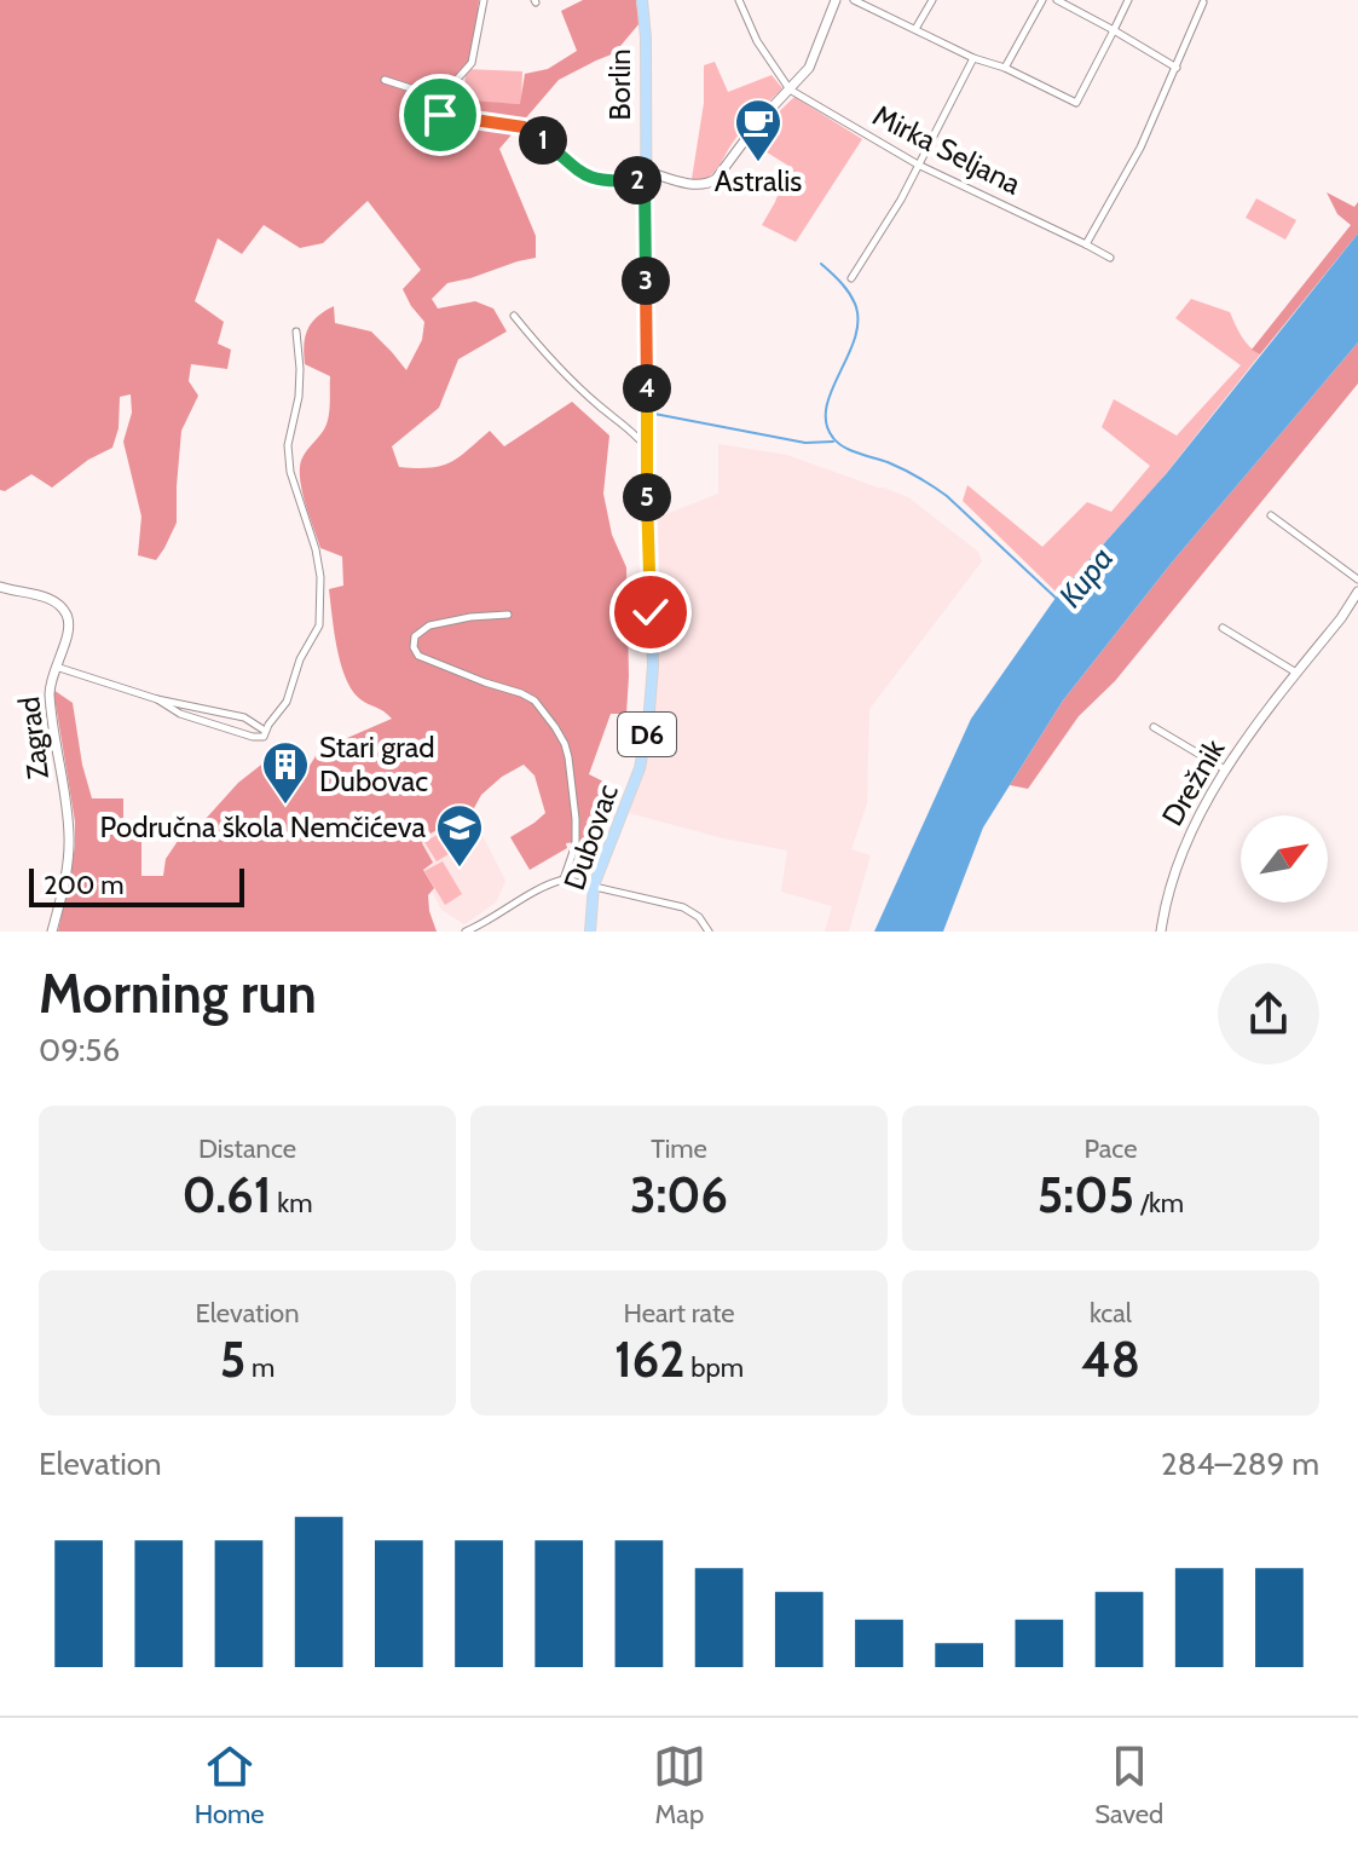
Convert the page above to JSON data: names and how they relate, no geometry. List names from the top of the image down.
{
  "streets": {
    "main road": [
      "Borlin",
      "D6",
      "Zagrad",
      "Drežnik",
      "Dubovac"
    ],
    "street": ["Mirka Seljana"]
  },
  "crossings": [
    ["Borlin", "D6"],
    ["D6", "Dubovac"]
  ],
  "water": ["Kupa"],
  "places": {
    "cafe": ["Astralis"],
    "building": ["Stari grad Dubovac"],
    "school or university": ["Područna škola Nemčićeva"]
  },
  "scale_bar": "200 m",
  "north": "top right",
  "page": {
    "pins": [
      "1",
      "2",
      "3",
      "4",
      "5"
    ],
    "scale": "200 m",
    "heading": ["Morning run", "09:56"],
    "stats": [
      ["Distance", "0.61 km"],
      ["Time", "3:06"],
      ["Pace", "5:05 /km"],
      ["Elevation", "5 m"],
      ["Heart rate", "162 bpm"],
      ["kcal", "48"]
    ],
    "chart": ["Elevation", "284–289 m"],
    "tabs": ["Home", "Map", "Saved"]
  }
}
